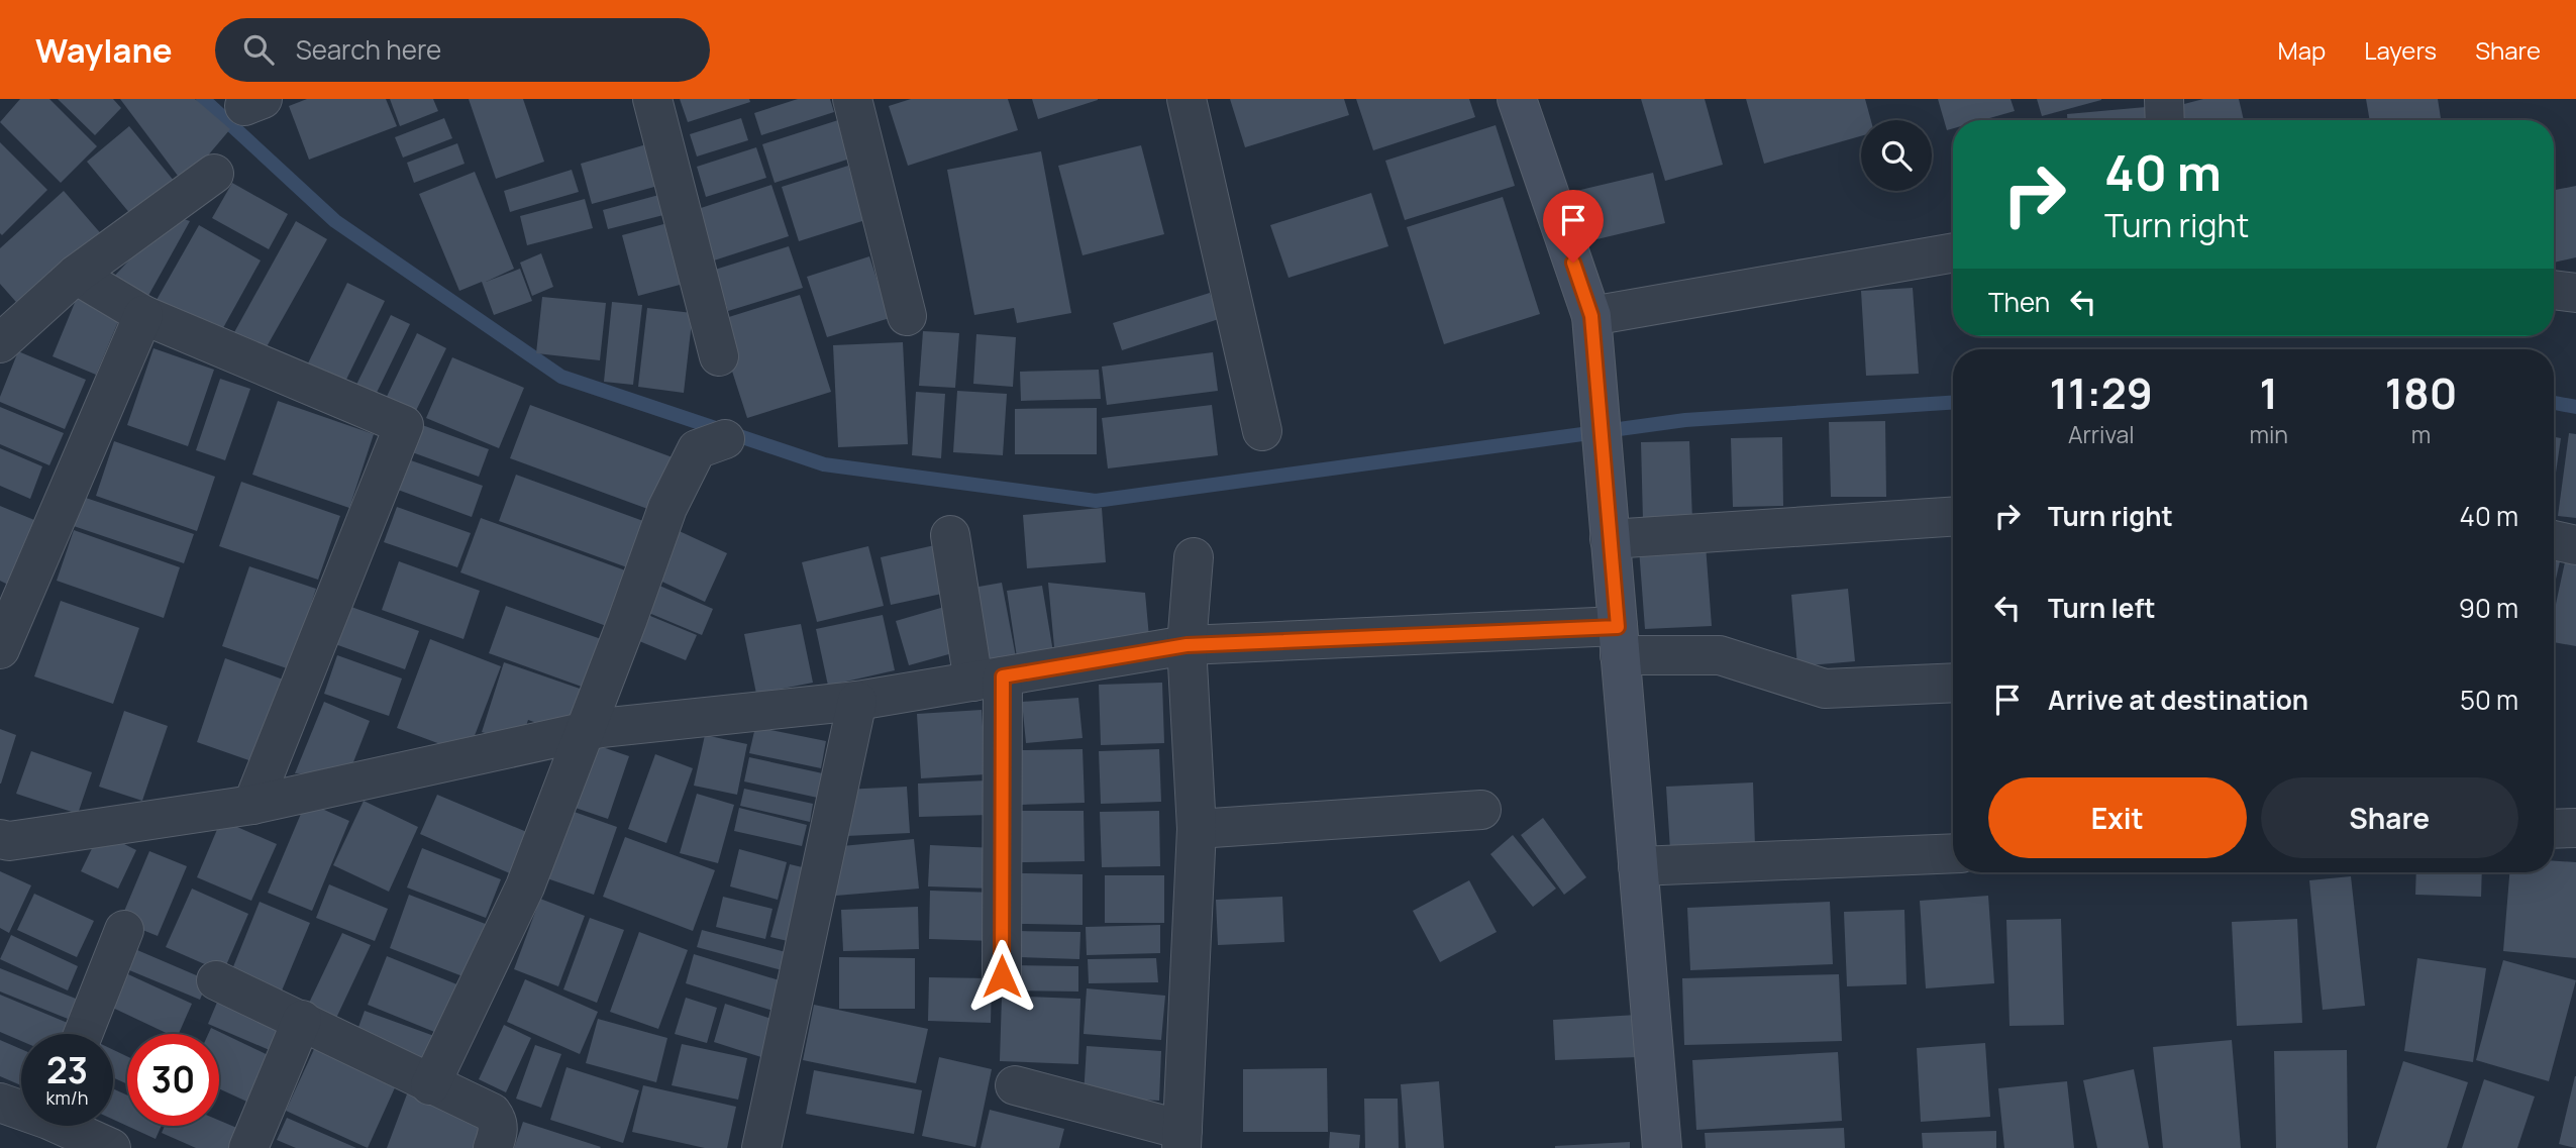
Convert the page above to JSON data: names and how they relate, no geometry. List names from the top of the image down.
{
  "page": {
    "header": "Waylane",
    "search": "Search here",
    "nav": ["Map", "Layers", "Share"],
    "turn": ["40 m", "Turn right"],
    "then": "Then",
    "eta": [
      "11:29",
      "Arrival",
      "1",
      "min",
      "180",
      "m"
    ],
    "list": [
      {
        "name": "Turn right",
        "value": "40 m"
      },
      {
        "name": "Turn left",
        "value": "90 m"
      },
      {
        "name": "Arrive at destination",
        "value": "50 m"
      }
    ],
    "buttons": ["Exit", "Share"],
    "speed": "23 km/h",
    "limit": "30"
  }
}
